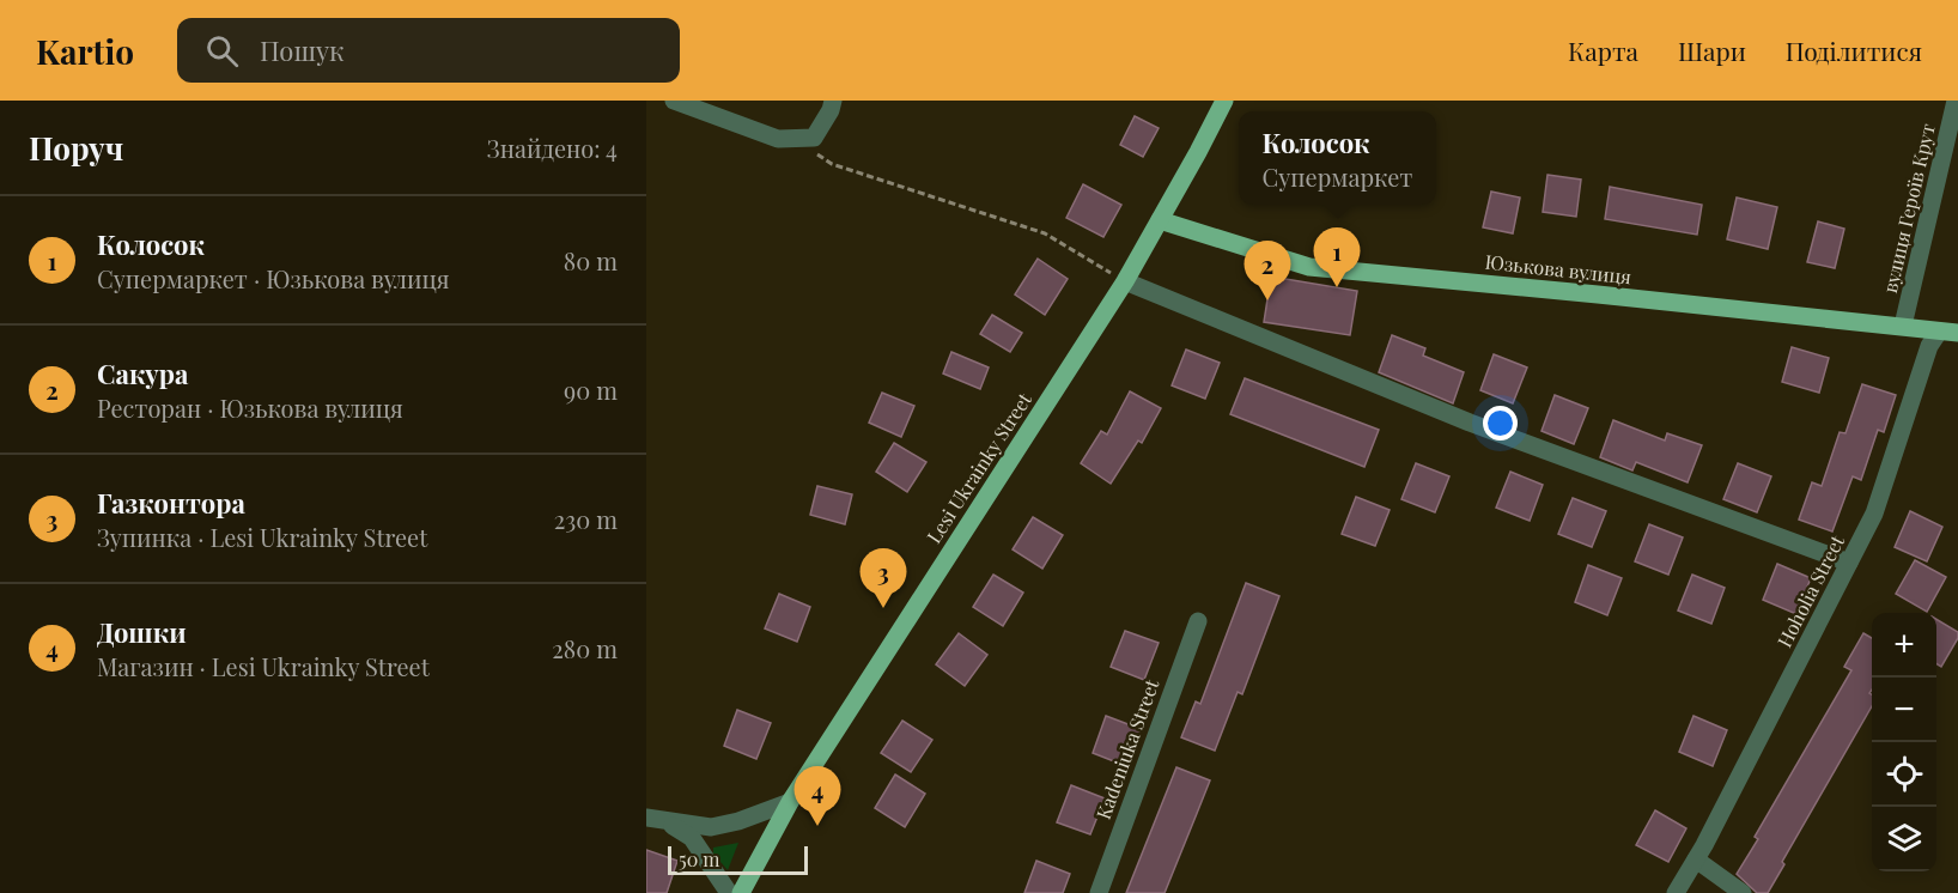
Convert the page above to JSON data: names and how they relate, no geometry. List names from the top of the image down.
{
  "streets": {
    "main road": ["Юзькова вулиця", "Lesi Ukrainky Street"],
    "street": ["вулиця Героїв Крут", "Hoholia Street", "Kadeniuka Street"]
  },
  "crossings": [
    ["вулиця Героїв Крут", "Юзькова вулиця"],
    ["Юзькова вулиця", "Lesi Ukrainky Street"],
    ["Юзькова вулиця", "Hoholia Street"]
  ],
  "scale_bar": "50 m",
  "page": {
    "header": "Kartio",
    "search": "Пошук",
    "nav": ["Карта", "Шари", "Поділитися"],
    "heading": ["Поруч", "Знайдено: 4"],
    "popup": ["Колосок", "Супермаркет"],
    "list": [
      {
        "mark": "1",
        "name": "Колосок",
        "note": "Супермаркет · Юзькова вулиця",
        "value": "80 m"
      },
      {
        "mark": "2",
        "name": "Сакура",
        "note": "Ресторан · Юзькова вулиця",
        "value": "90 m"
      },
      {
        "mark": "3",
        "name": "Газконтора",
        "note": "Зупинка · Lesi Ukrainky Street",
        "value": "230 m"
      },
      {
        "mark": "4",
        "name": "Дошки",
        "note": "Магазин · Lesi Ukrainky Street",
        "value": "280 m"
      }
    ],
    "pins": [
      "1",
      "2",
      "3",
      "4"
    ],
    "map_buttons": ["+", "−"],
    "scale": "50 m"
  }
}
